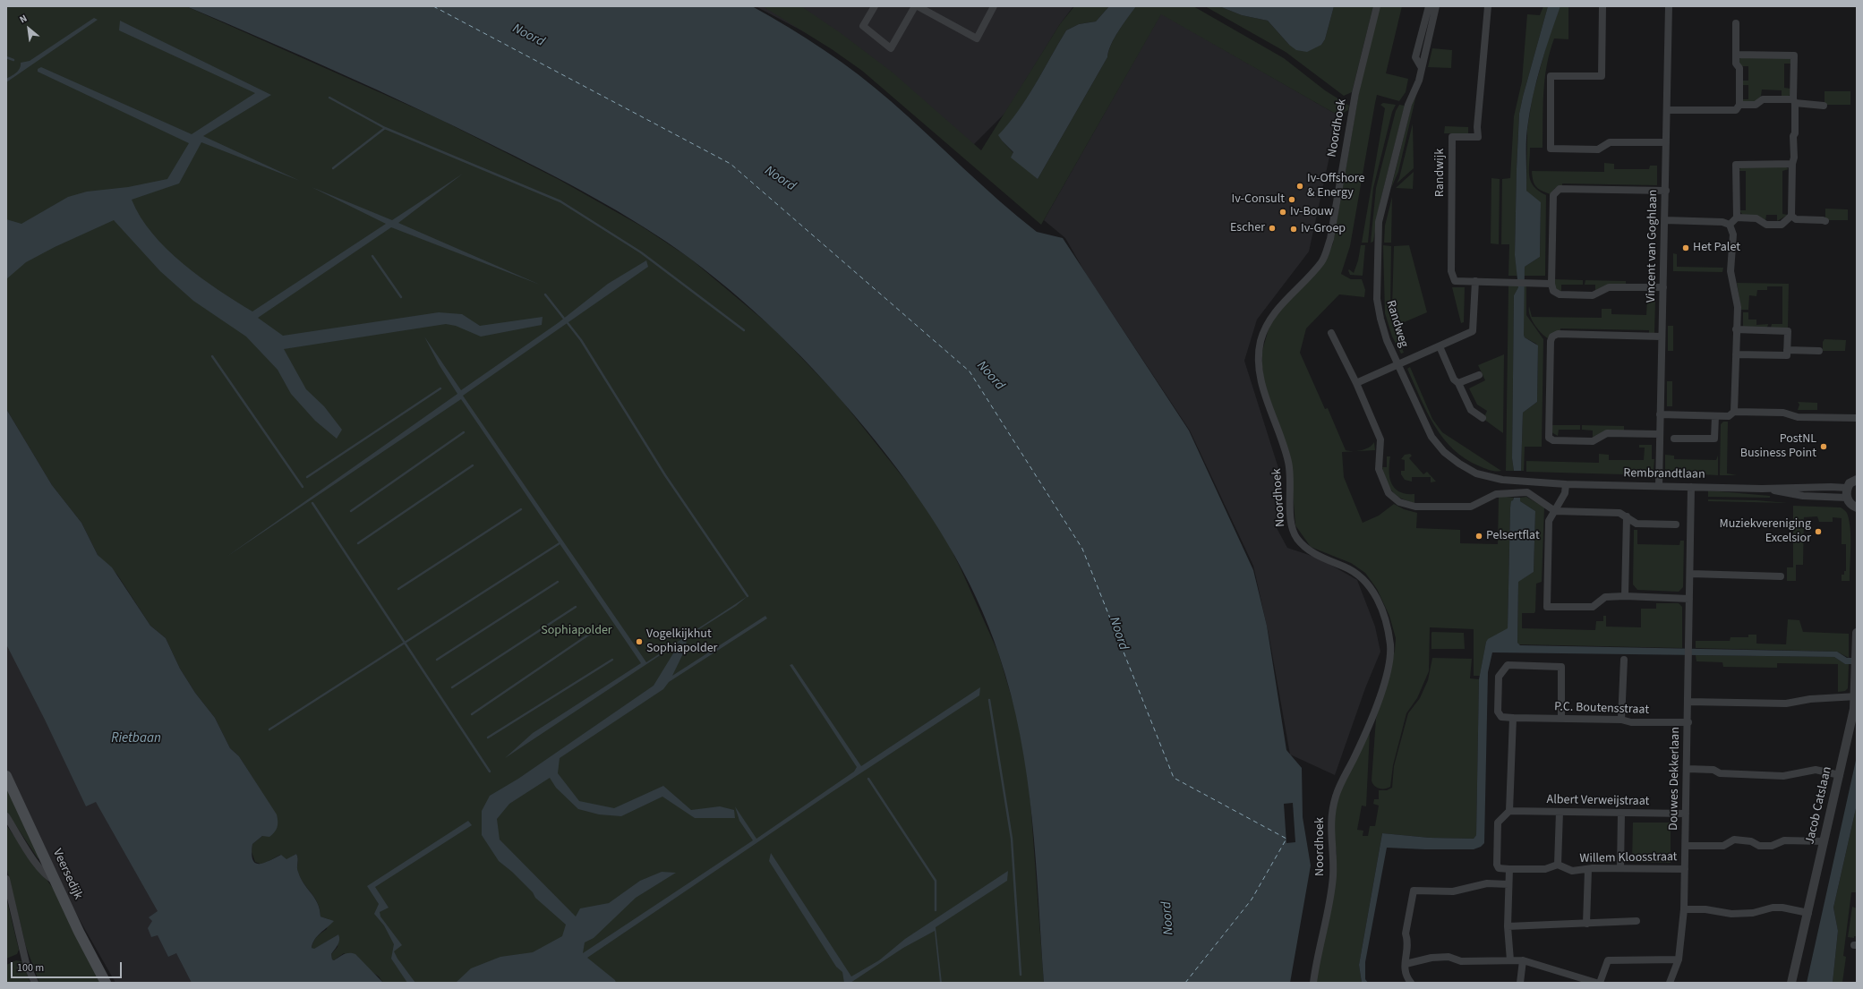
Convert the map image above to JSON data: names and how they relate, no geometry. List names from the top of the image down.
{
  "streets": {
    "main road": ["Veersedijk"],
    "street": [
      "Noordhoek",
      "Randwijk",
      "Vincent van Goghlaan",
      "Randweg",
      "Rembrandtlaan",
      "P.C. Boutensstraat",
      "Douwes Dekkerlaan",
      "Albert Verweijstraat",
      "Jacob Catslaan",
      "Willem Kloosstraat"
    ]
  },
  "crossings": [
    ["Vincent van Goghlaan", "Rembrandtlaan"],
    ["Randweg", "Rembrandtlaan"],
    ["Rembrandtlaan", "Douwes Dekkerlaan"],
    ["P.C. Boutensstraat", "Douwes Dekkerlaan"],
    ["Douwes Dekkerlaan", "Albert Verweijstraat"],
    ["Douwes Dekkerlaan", "Willem Kloosstraat"]
  ],
  "water": ["Noord", "Rietbaan"],
  "parks": ["Sophiapolder"],
  "places": [
    "Iv-Offshore & Energy",
    "Iv-Consult",
    "Iv-Bouw",
    "Escher",
    "Iv-Groep",
    "Het Palet",
    "PostNL Business Point",
    "Muziekvereniging Excelsior",
    "Pelsertflat",
    "Vogelkijkhut Sophiapolder"
  ],
  "scale_bar": "100 m",
  "north": "top left"
}
